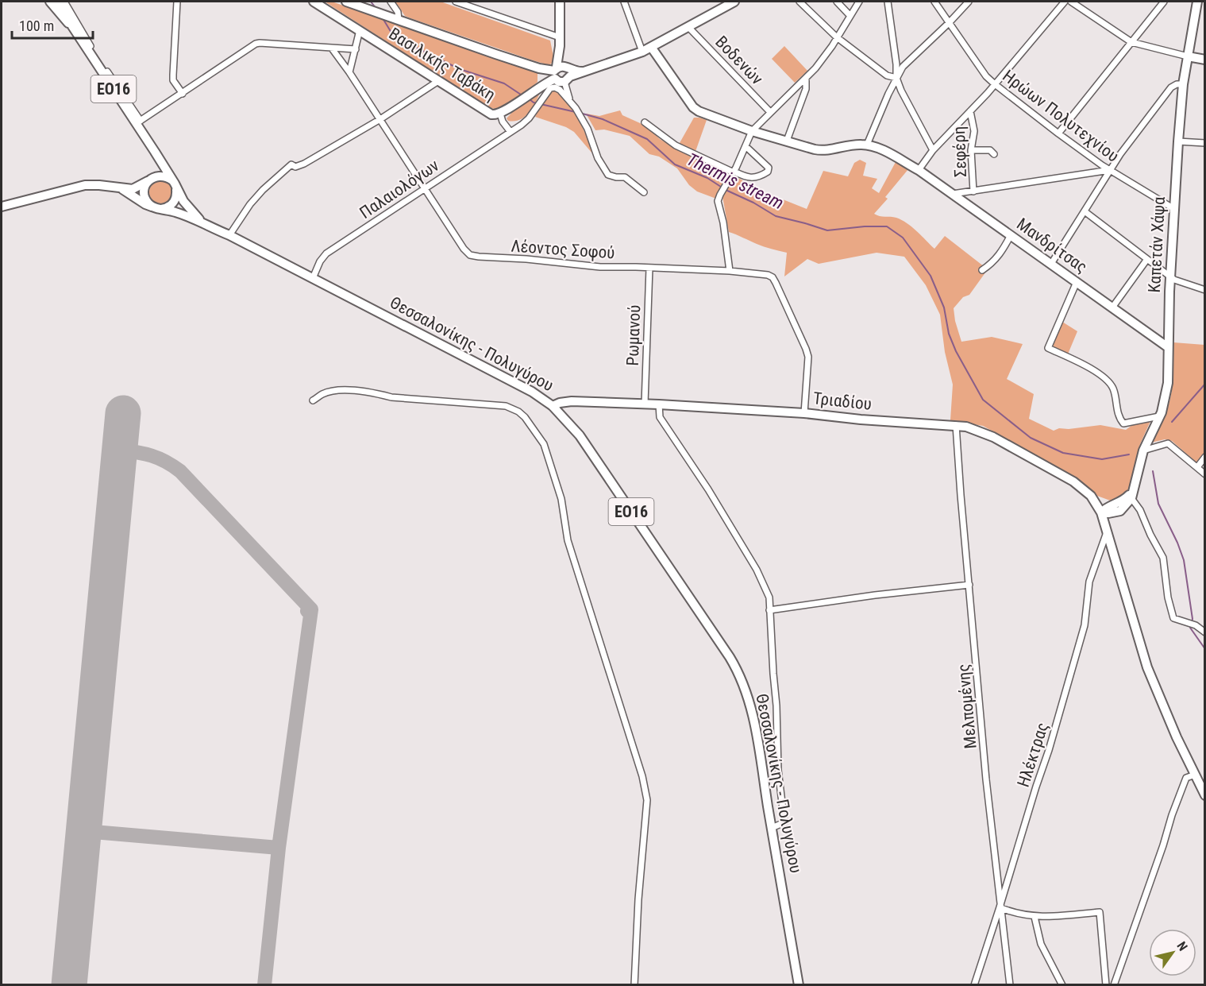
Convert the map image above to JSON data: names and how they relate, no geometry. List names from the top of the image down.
{
  "streets": {
    "main road": [
      "Βασιλικής Ταβάκη",
      "ΕΟ16",
      "Καπετάν Χάψα",
      "Μανδρίτσας",
      "Θεσσαλονίκης - Πολυγύρου",
      "Τριαδίου"
    ],
    "street": [
      "Βοδενών",
      "Ηρώων Πολυτεχνίου",
      "Σεφέρη",
      "Παλαιολόγων",
      "Λέοντος Σοφού",
      "Ρωμανού",
      "Μελπομένης",
      "Ηλέκτρας"
    ]
  },
  "crossings": [
    ["Βοδενών", "Βασιλικής Ταβάκη"],
    ["ΕΟ16", "Θεσσαλονίκης - Πολυγύρου"],
    ["Ηρώων Πολυτεχνίου", "Καπετάν Χάψα"],
    ["Παλαιολόγων", "Λέοντος Σοφού"],
    ["Παλαιολόγων", "Θεσσαλονίκης - Πολυγύρου"],
    ["Καπετάν Χάψα", "Μανδρίτσας"],
    ["Καπετάν Χάψα", "Τριαδίου"],
    ["Λέοντος Σοφού", "Ρωμανού"],
    ["Λέοντος Σοφού", "Τριαδίου"],
    ["Ρωμανού", "Τριαδίου"],
    ["Θεσσαλονίκης - Πολυγύρου", "Τριαδίου"],
    ["Τριαδίου", "Μελπομένης"],
    ["Τριαδίου", "Ηλέκτρας"],
    ["Μελπομένης", "Ηλέκτρας"]
  ],
  "water": ["Thermis stream"],
  "scale_bar": "100 m",
  "north": "top right"
}
